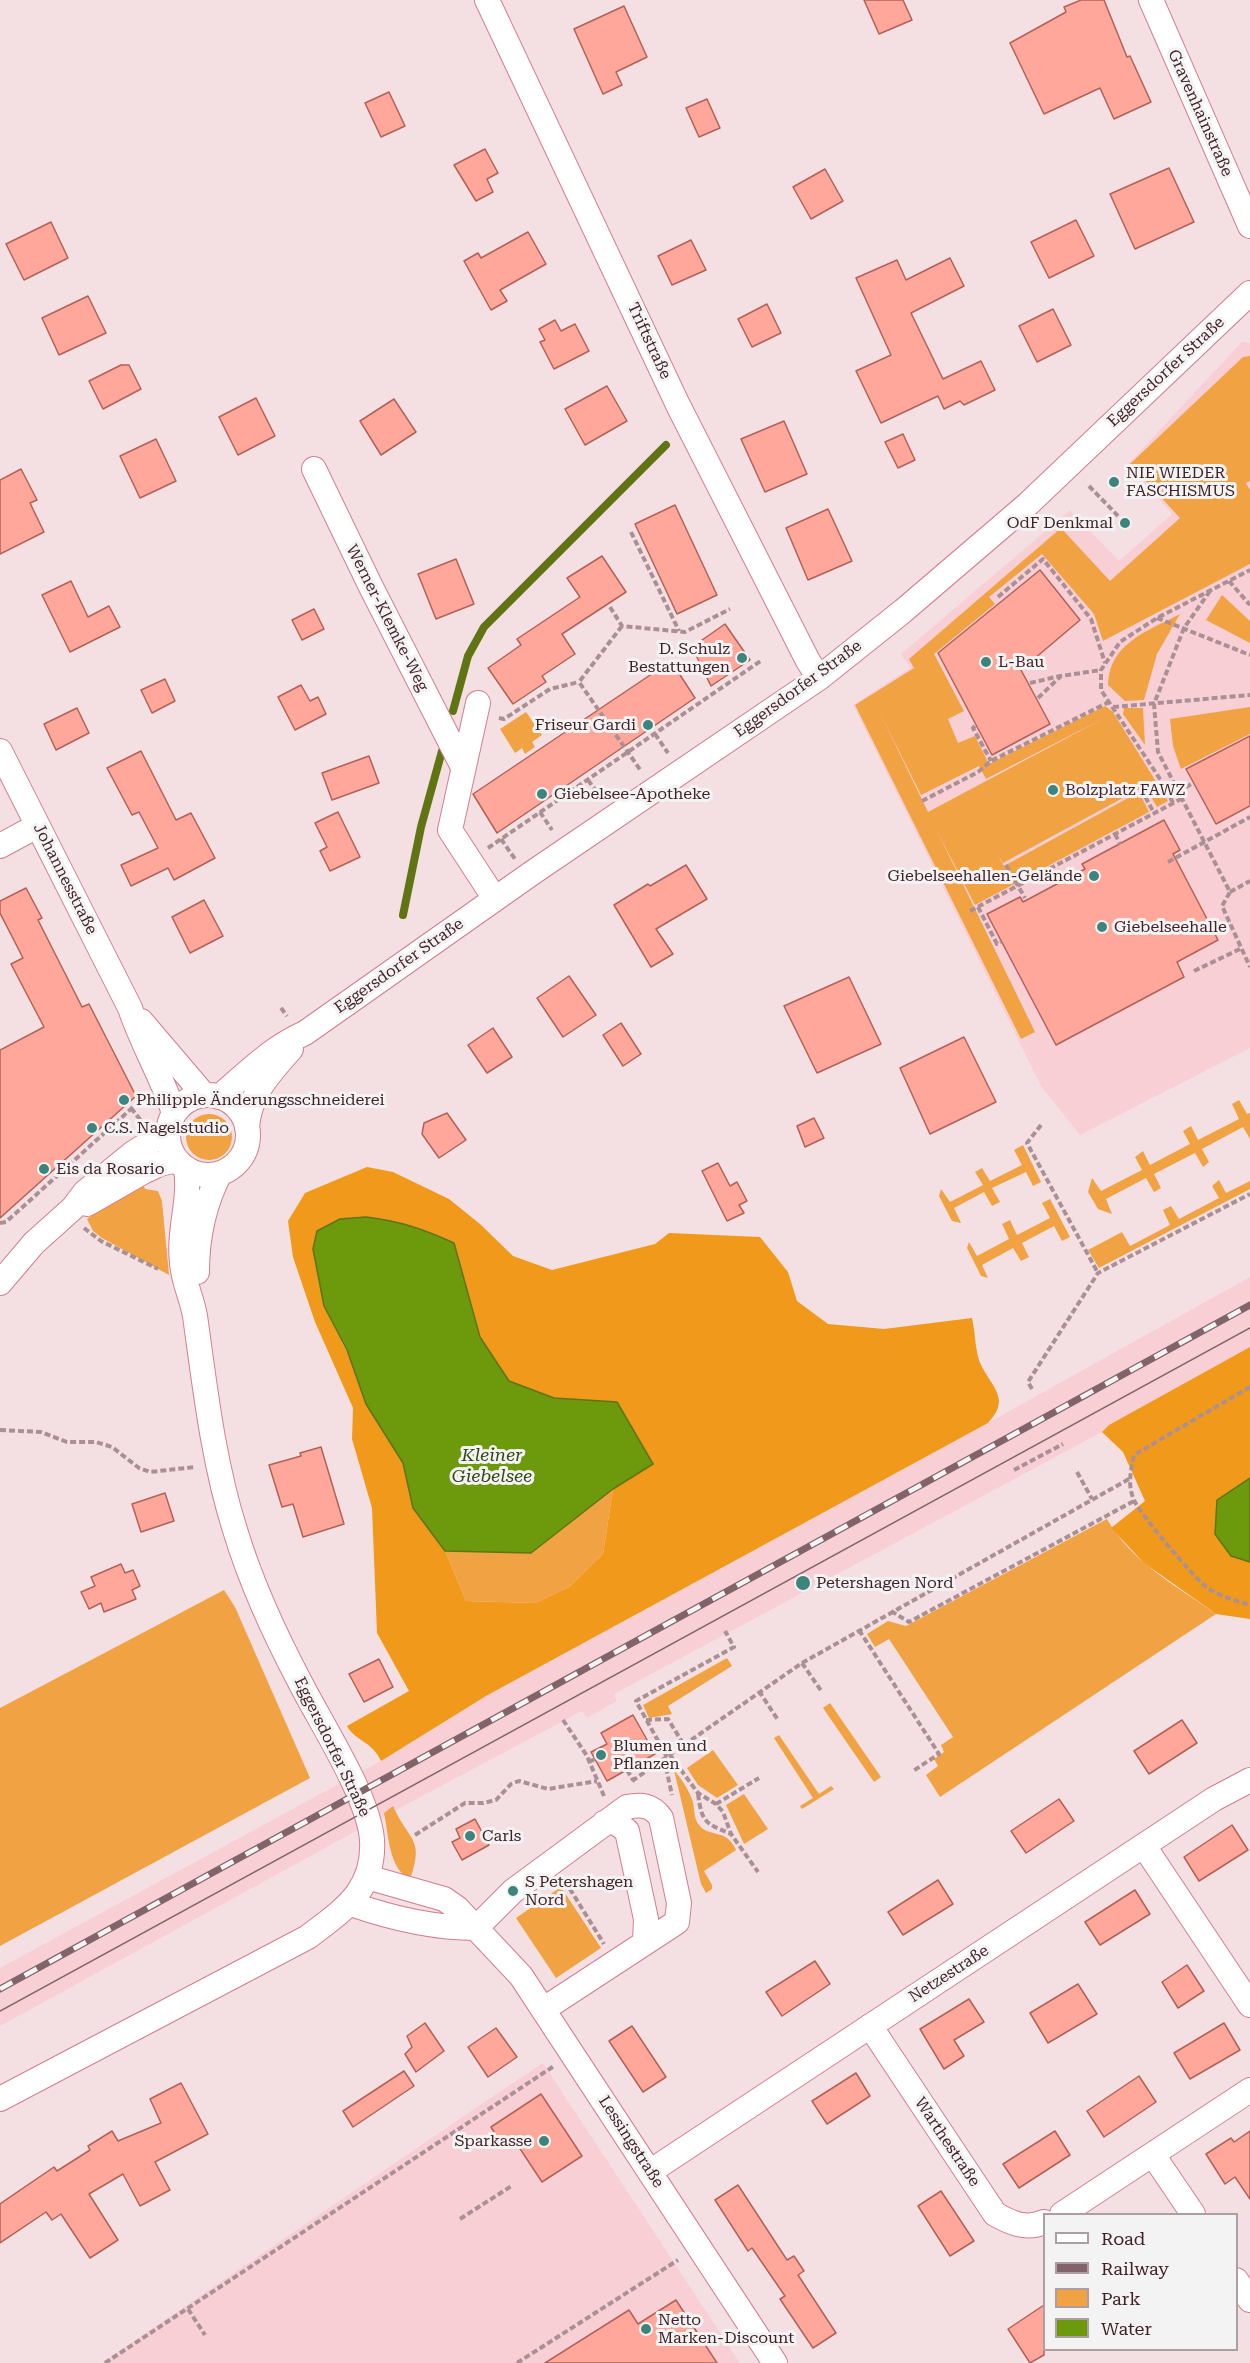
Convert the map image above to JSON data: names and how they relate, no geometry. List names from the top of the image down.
{
  "streets": {
    "street": [
      "Gravenhainstraße",
      "Triftstraße",
      "Eggersdorfer Straße",
      "Werner-Klemke-Weg",
      "Johannesstraße",
      "Netzestraße",
      "Lessingstraße",
      "Warthestraße"
    ]
  },
  "crossings": [
    ["Triftstraße", "Eggersdorfer Straße"],
    ["Eggersdorfer Straße", "Johannesstraße"],
    ["Eggersdorfer Straße", "Lessingstraße"],
    ["Netzestraße", "Lessingstraße"],
    ["Netzestraße", "Warthestraße"]
  ],
  "water": ["Kleiner Giebelsee"],
  "places": [
    "NIE WIEDER FASCHISMUS",
    "OdF Denkmal",
    "D. Schulz Bestattungen",
    "L-Bau",
    "Friseur Gardi",
    "Bolzplatz FAWZ",
    "Giebelsee-Apotheke",
    "Giebelseehallen-Gelände",
    "Giebelseehalle",
    "Philipple Änderungsschneiderei",
    "C.S. Nagelstudio",
    "Eis da Rosario",
    "Petershagen Nord",
    "Blumen und Pflanzen",
    "Carls",
    "S Petershagen Nord",
    "Sparkasse",
    "Netto Marken-Discount"
  ],
  "legend": [
    "Road",
    "Railway",
    "Park",
    "Water"
  ]
}
